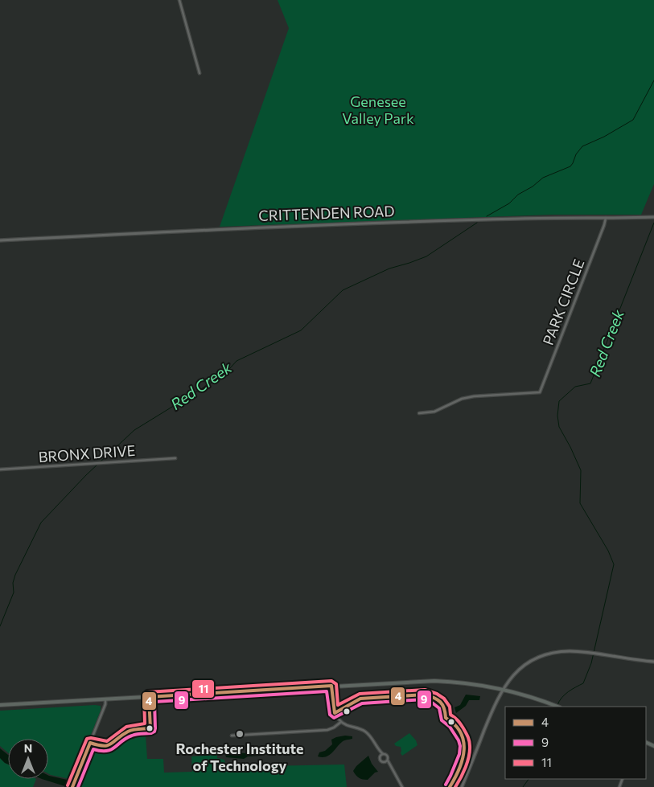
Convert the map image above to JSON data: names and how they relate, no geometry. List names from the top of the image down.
{
  "streets": {
    "street": ["CRITTENDEN ROAD", "PARK CIRCLE", "BRONX DRIVE"]
  },
  "crossings": [
    ["CRITTENDEN ROAD", "PARK CIRCLE"]
  ],
  "water": ["Red Creek"],
  "parks": ["Genesee Valley Park"],
  "places": ["Rochester Institute of Technology"],
  "lines": ["transit line 11", "transit line 4", "transit line 9"],
  "legend": ["4", "9", "11"],
  "north": "top"
}
